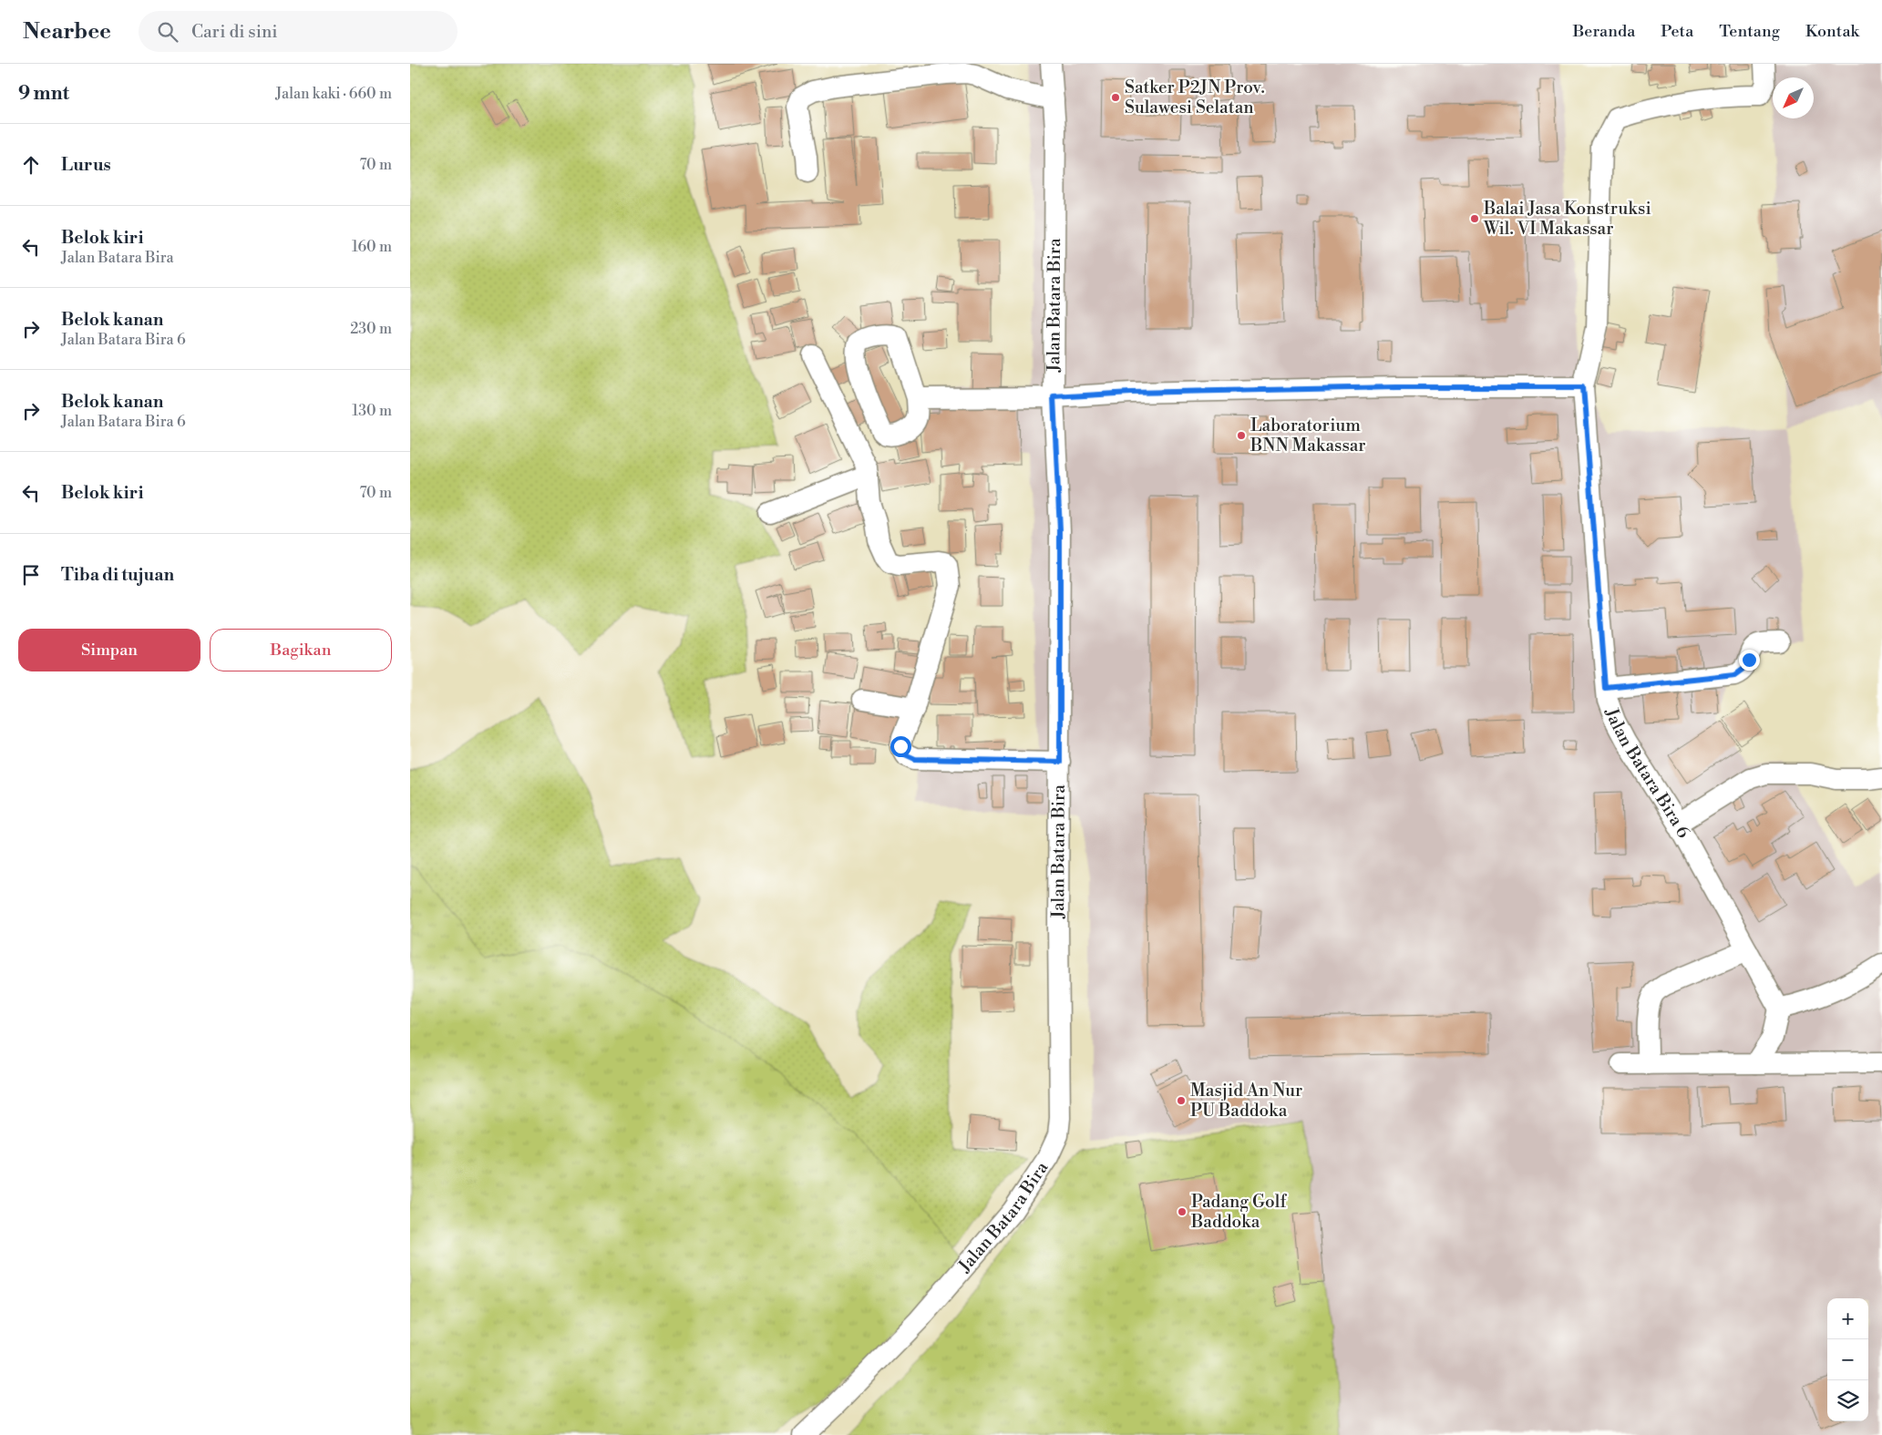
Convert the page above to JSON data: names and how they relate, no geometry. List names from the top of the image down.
{
  "streets": {
    "street": ["Jalan Batara Bira", "Jalan Batara Bira 6"]
  },
  "places": [
    "Satker P2JN Prov. Sulawesi Selatan",
    "Balai Jasa Konstruksi Wil. VI Makassar",
    "Laboratorium BNN Makassar",
    "Masjid An Nur PU Baddoka",
    "Padang Golf Baddoka"
  ],
  "north": "bottom left",
  "page": {
    "header": "Nearbee",
    "search": "Cari di sini",
    "nav": [
      "Beranda",
      "Peta",
      "Tentang",
      "Kontak"
    ],
    "heading": ["9 mnt", "Jalan kaki · 660 m"],
    "list": [
      ["Lurus", "70 m"],
      ["Belok kiri", "Jalan Batara Bira", "160 m"],
      ["Belok kanan", "Jalan Batara Bira 6", "230 m"],
      ["Belok kanan", "Jalan Batara Bira 6", "130 m"],
      ["Belok kiri", "70 m"],
      "Tiba di tujuan"
    ],
    "buttons": ["Simpan", "Bagikan"],
    "map_buttons": ["+", "−"]
  }
}
